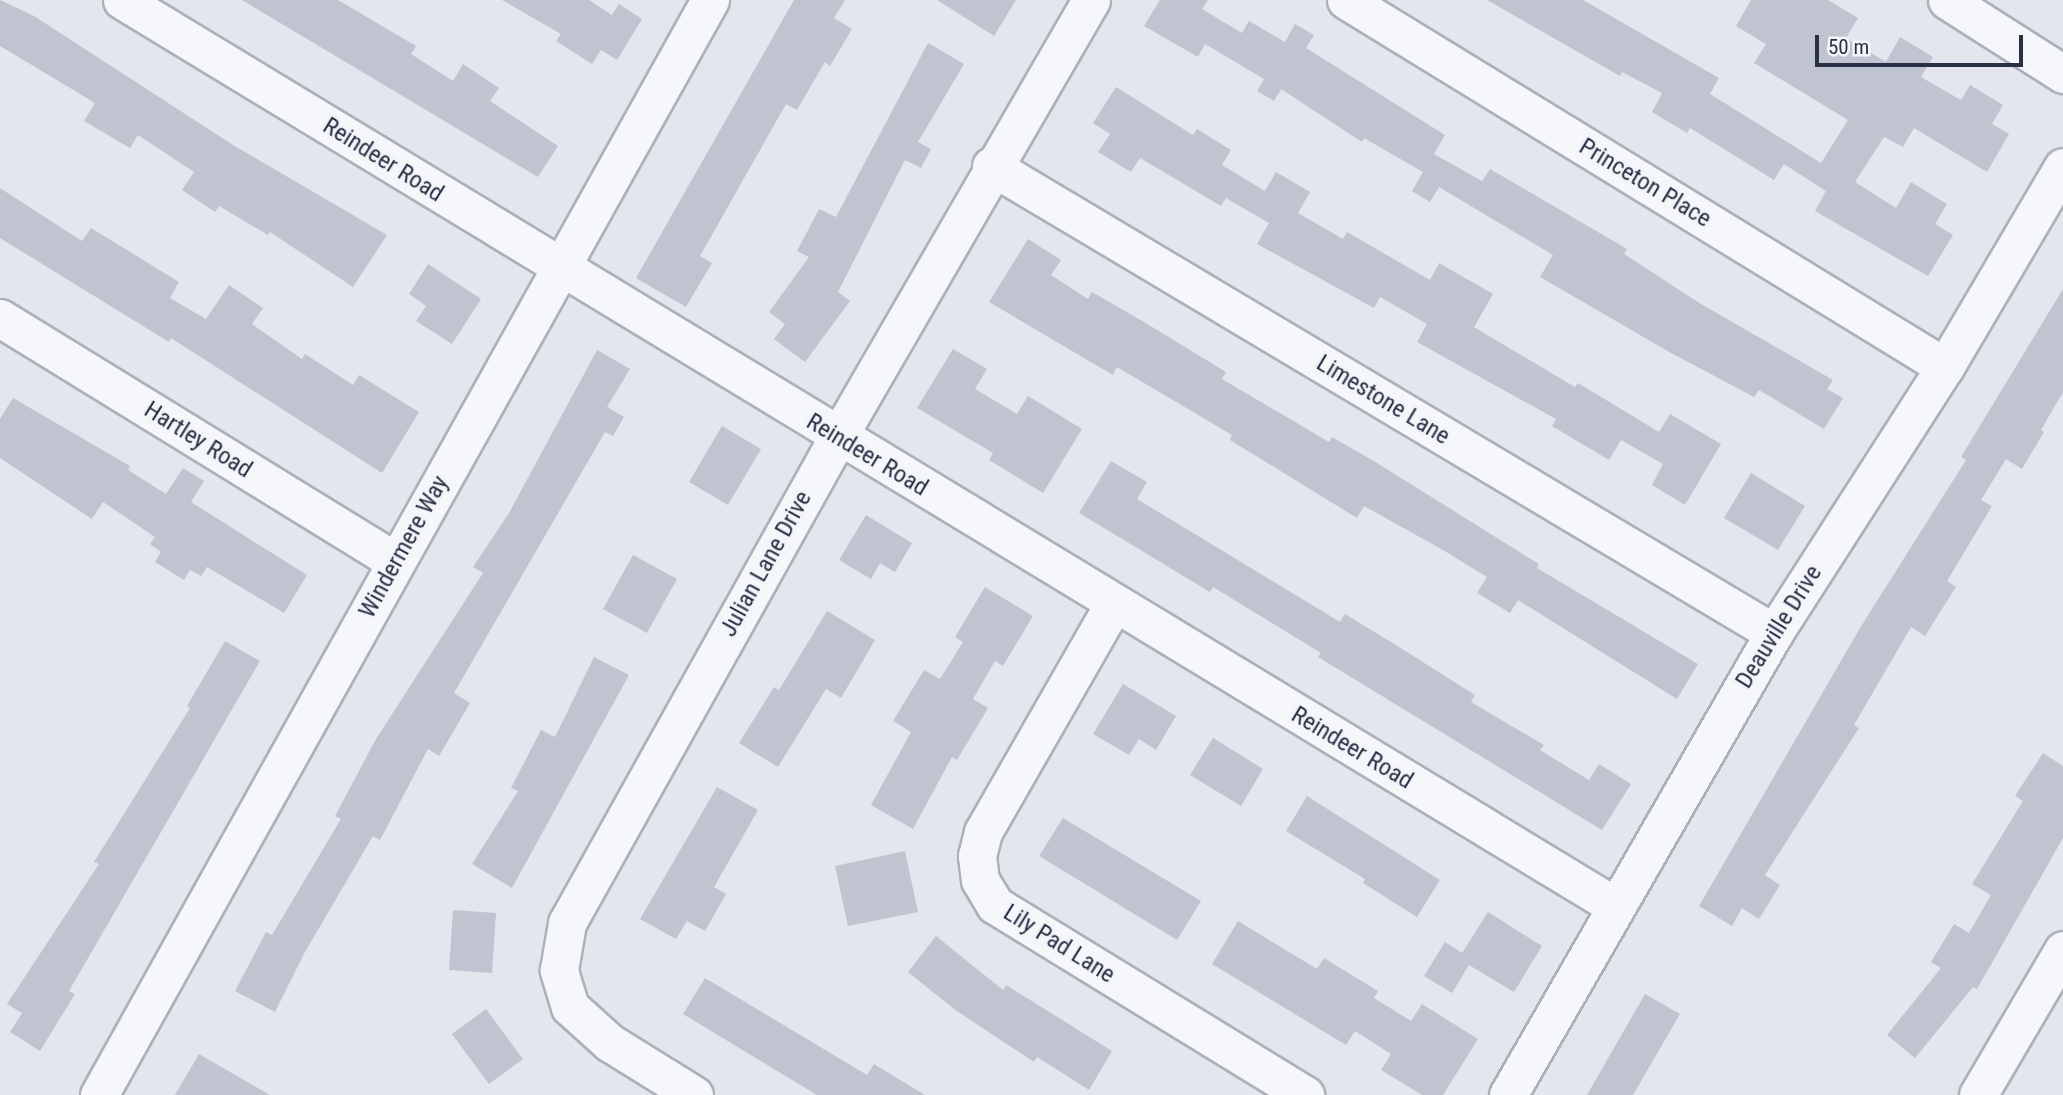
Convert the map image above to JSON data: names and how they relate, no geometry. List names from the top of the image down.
{
  "streets": {
    "street": [
      "Reindeer Road",
      "Princeton Place",
      "Limestone Lane",
      "Hartley Road",
      "Windermere Way",
      "Julian Lane Drive",
      "Deauville Drive",
      "Lily Pad Lane"
    ]
  },
  "crossings": [
    ["Reindeer Road", "Windermere Way"],
    ["Reindeer Road", "Julian Lane Drive"],
    ["Reindeer Road", "Deauville Drive"],
    ["Reindeer Road", "Lily Pad Lane"],
    ["Princeton Place", "Deauville Drive"],
    ["Limestone Lane", "Julian Lane Drive"],
    ["Limestone Lane", "Deauville Drive"],
    ["Hartley Road", "Windermere Way"]
  ],
  "scale_bar": "50 m"
}
